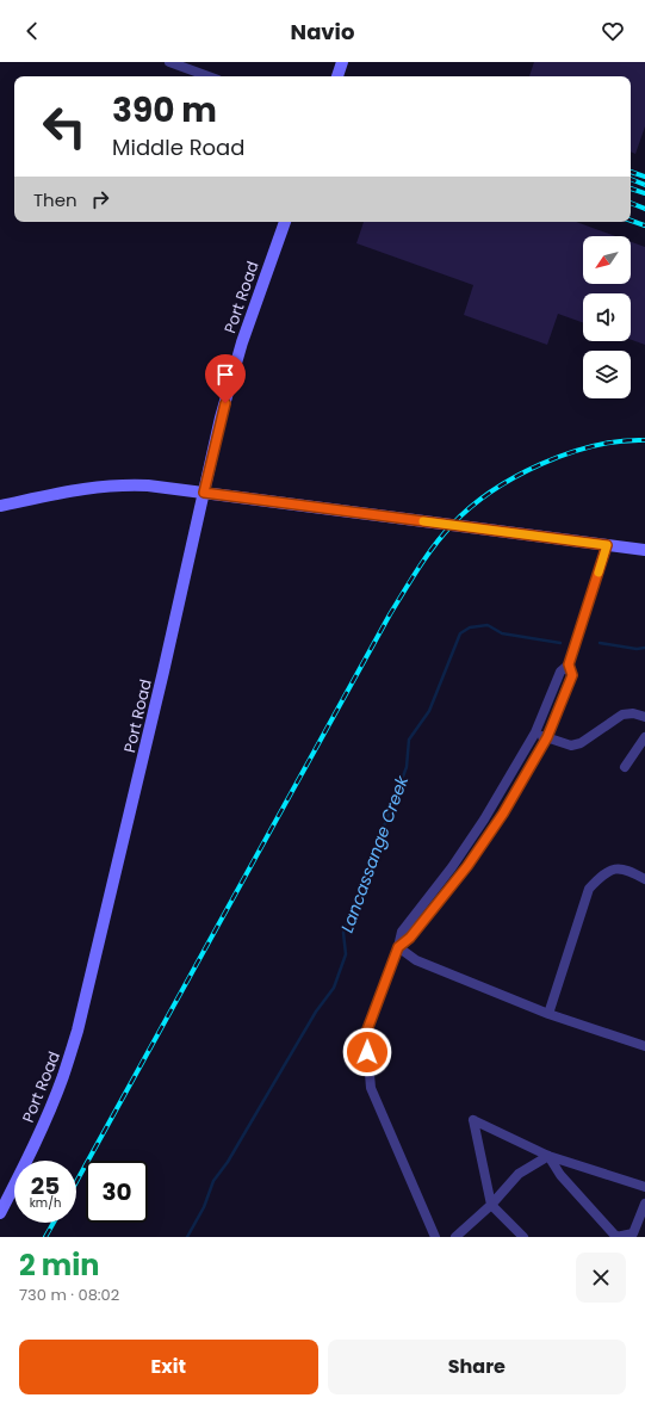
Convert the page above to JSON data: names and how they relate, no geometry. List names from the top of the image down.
{
  "streets": {
    "main road": ["Port Road"]
  },
  "water": ["Lancassange Creek"],
  "north": "bottom left",
  "page": {
    "header": "Navio",
    "turn": ["390 m", "Middle Road"],
    "then": "Then",
    "speed": "25 km/h",
    "limit": "30",
    "heading": ["2 min", "730 m · 08:02"],
    "buttons": ["Exit", "Share"]
  }
}
